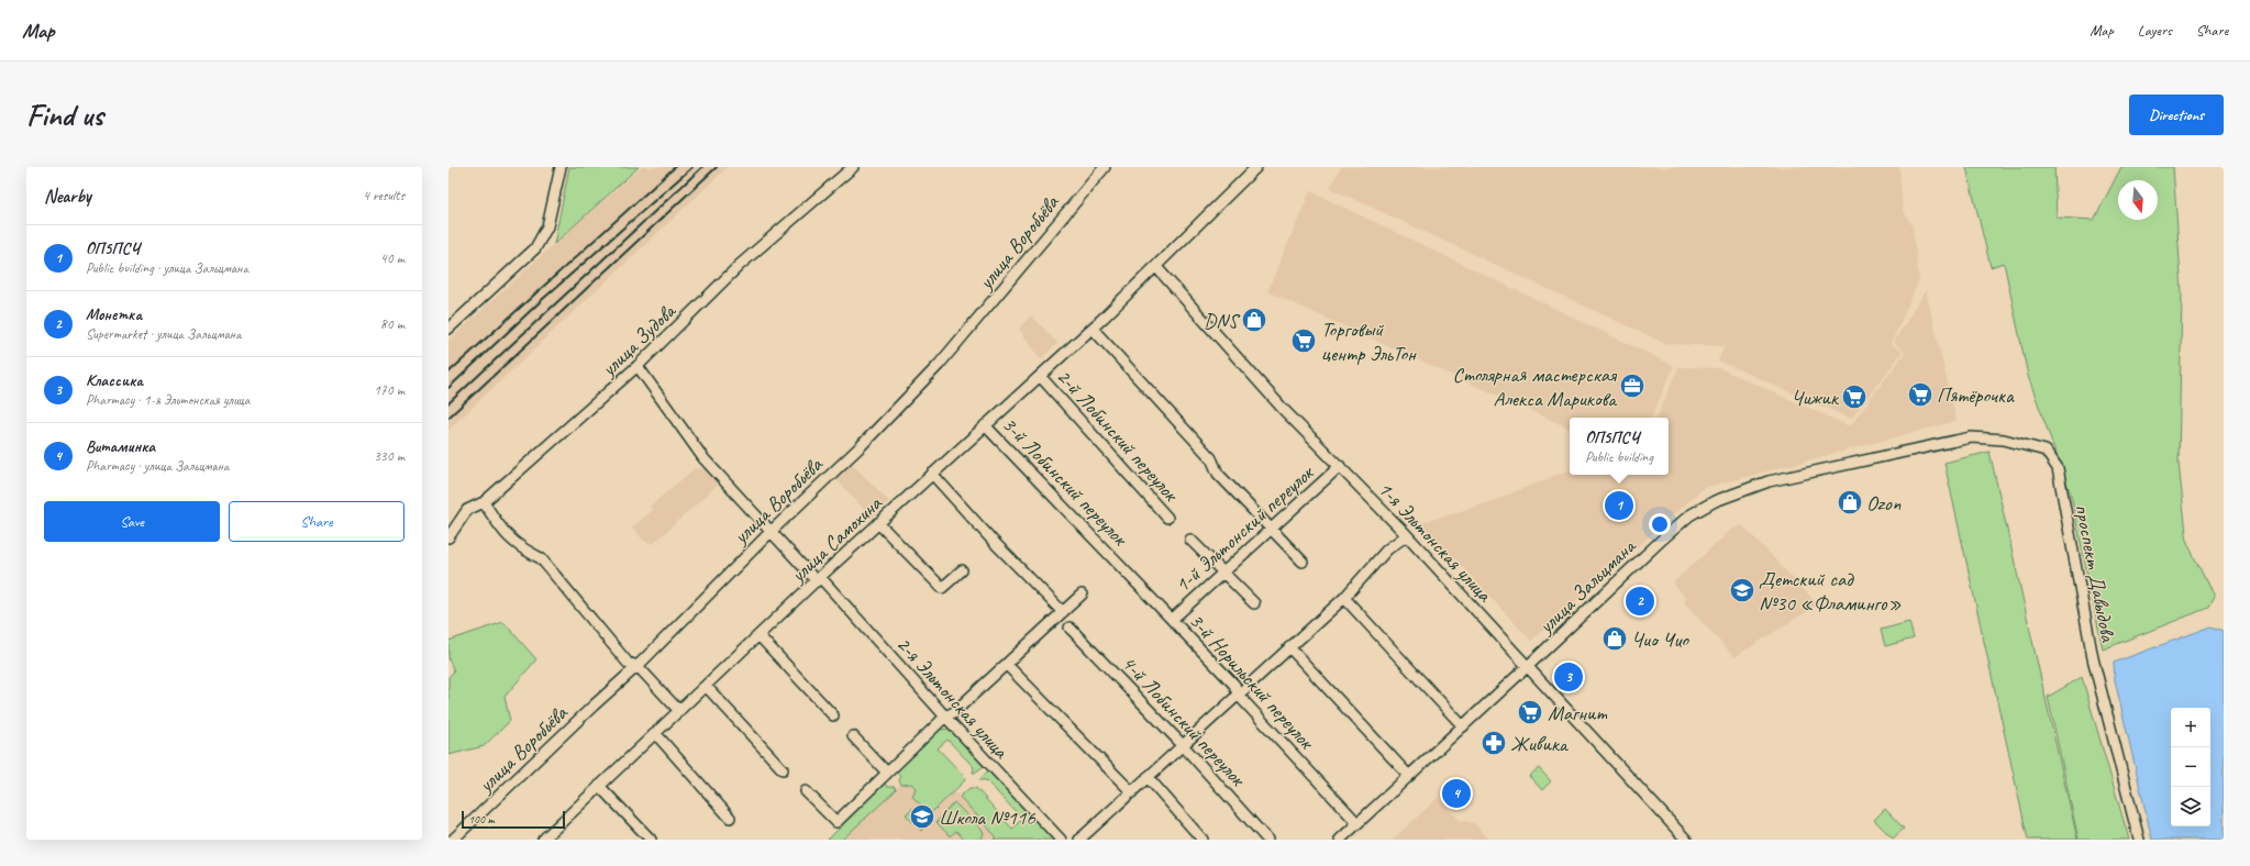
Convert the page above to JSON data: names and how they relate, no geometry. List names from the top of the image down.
{
  "streets": {
    "street": [
      "улица Воробьёва",
      "улица Зудова",
      "2-й Лобинский переулок",
      "3-й Лобинский переулок",
      "1-й Эльтонский переулок",
      "улица Самохина",
      "1-я Эльтонская улица",
      "проспект Давыдова",
      "улица Зальцмана",
      "3-й Норильский переулок",
      "2-я Эльтонская улица",
      "4-й Лобинский переулок"
    ]
  },
  "crossings": [
    ["улица Воробьёва", "2-я Эльтонская улица"],
    ["улица Зудова", "2-я Эльтонская улица"],
    ["2-й Лобинский переулок", "улица Самохина"],
    ["3-й Лобинский переулок", "улица Самохина"],
    ["3-й Лобинский переулок", "3-й Норильский переулок"],
    ["1-й Эльтонский переулок", "1-я Эльтонская улица"],
    ["1-й Эльтонский переулок", "3-й Норильский переулок"],
    ["улица Самохина", "1-я Эльтонская улица"],
    ["улица Самохина", "2-я Эльтонская улица"],
    ["1-я Эльтонская улица", "улица Зальцмана"],
    ["проспект Давыдова", "улица Зальцмана"],
    ["улица Зальцмана", "3-й Норильский переулок"]
  ],
  "places": {
    "shop": ["DNS", "Ozon", "Чио Чио"],
    "supermarket": [
      "Торговый центр ЭльТон",
      "Пятёрочка",
      "Чижик",
      "Магнит"
    ],
    "office": ["Столярная мастерская Алекса Марикова"],
    "school or university": ["Детский сад №30 «Фламинго»", "Школа №116"],
    "pharmacy": ["Живика"]
  },
  "scale_bar": "100 m",
  "north": "bottom",
  "page": {
    "header": "Map",
    "nav": ["Map", "Layers", "Share"],
    "buttons": [
      "Directions",
      ["Save", "Share"]
    ],
    "title": "Find us",
    "heading": ["Nearby", "4 results"],
    "list": [
      {
        "mark": "1",
        "name": "ОП5ПСЧ",
        "note": "Public building · улица Зальцмана",
        "value": "40 m"
      },
      {
        "mark": "2",
        "name": "Монетка",
        "note": "Supermarket · улица Зальцмана",
        "value": "80 m"
      },
      {
        "mark": "3",
        "name": "Классика",
        "note": "Pharmacy · 1-я Эльтонская улица",
        "value": "170 m"
      },
      {
        "mark": "4",
        "name": "Витаминка",
        "note": "Pharmacy · улица Зальцмана",
        "value": "330 m"
      }
    ],
    "popup": ["ОП5ПСЧ", "Public building"],
    "pins": [
      "1",
      "2",
      "3",
      "4"
    ],
    "map_buttons": ["+", "−"],
    "scale": "100 m"
  }
}
